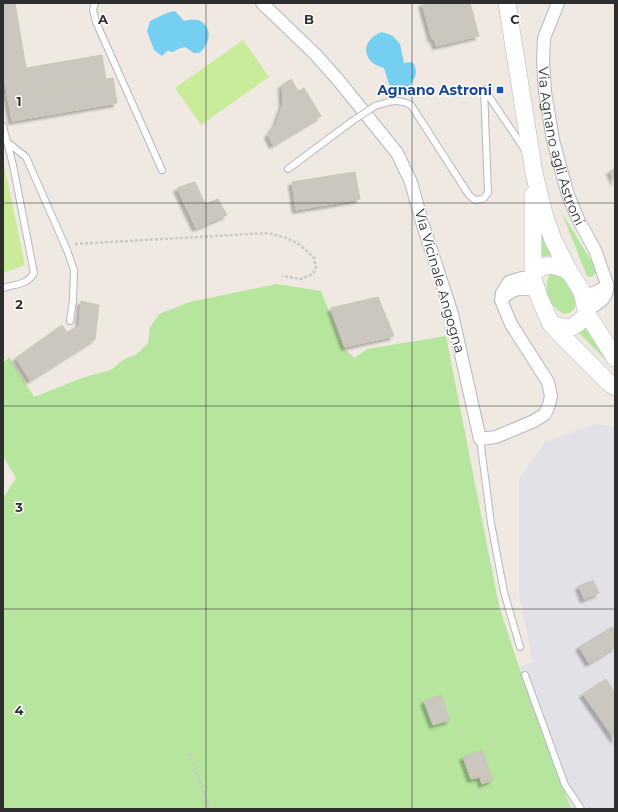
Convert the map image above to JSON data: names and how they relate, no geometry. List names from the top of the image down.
{
  "streets": {
    "street": ["Via Agnano agli Astroni", "Via Vicinale Angogna"]
  },
  "places": {
    "transit": ["Agnano Astroni"]
  },
  "grid": {
    "columns": ["A", "B", "C"],
    "rows": [
      "1",
      "2",
      "3",
      "4"
    ]
  }
}
